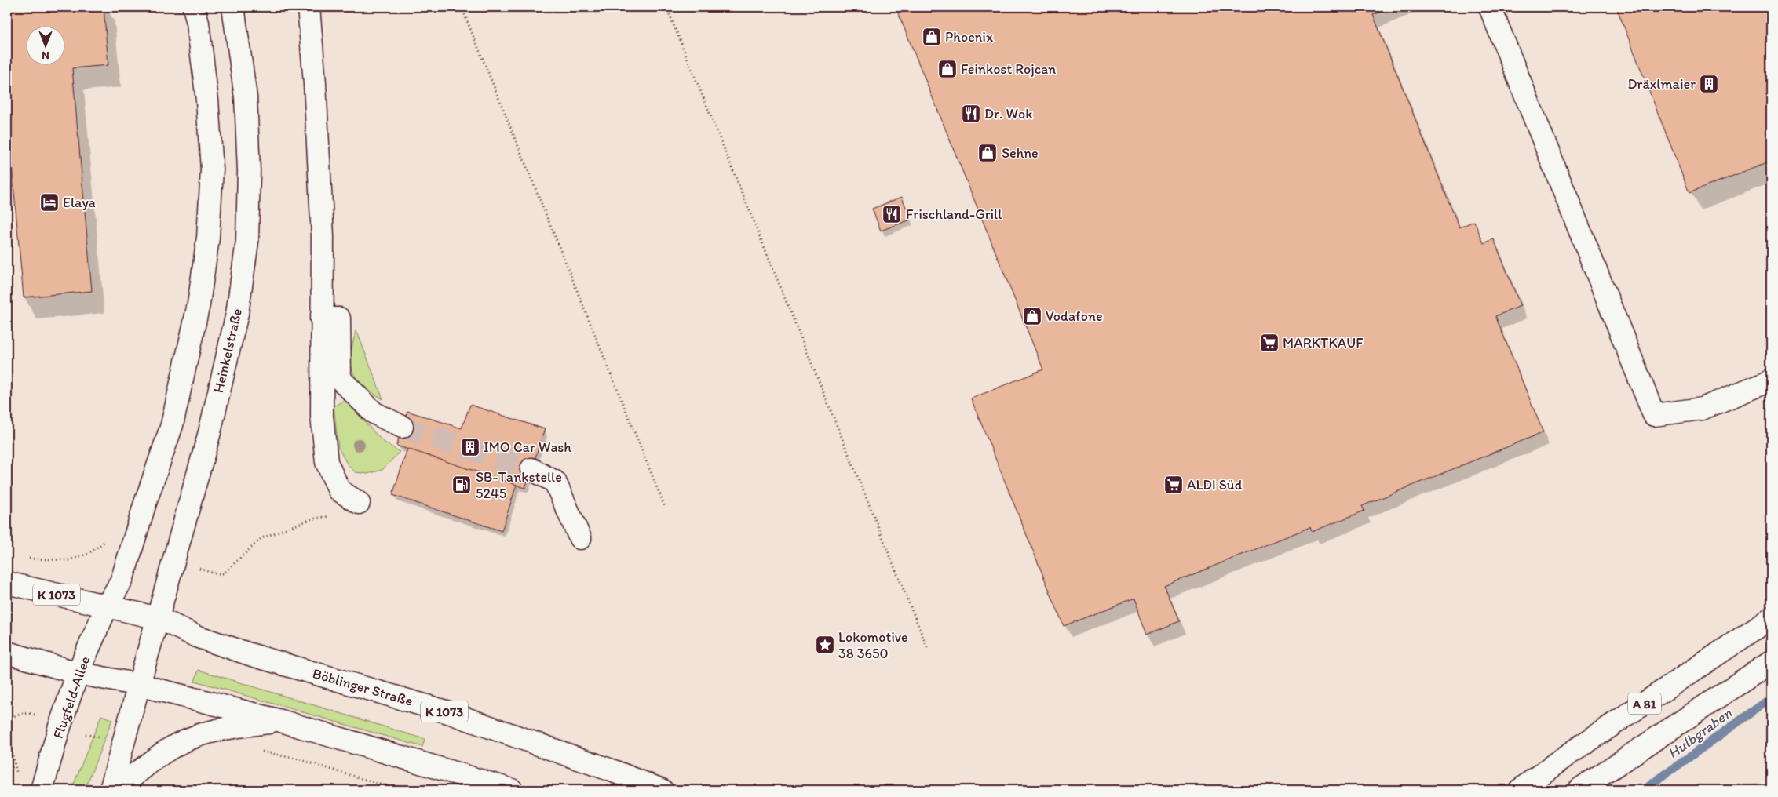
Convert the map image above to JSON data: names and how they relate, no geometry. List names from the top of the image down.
{
  "streets": {
    "main road": [
      "Heinkelstraße",
      "K 1073",
      "Böblinger Straße",
      "Flugfeld-Allee",
      "A 81"
    ]
  },
  "crossings": [
    ["Heinkelstraße", "Böblinger Straße"],
    ["K 1073", "Böblinger Straße"],
    ["K 1073", "Flugfeld-Allee"],
    ["Böblinger Straße", "Flugfeld-Allee"]
  ],
  "water": ["Hulbgraben"],
  "places": {
    "shop": [
      "Phoenix",
      "Feinkost Rojcan",
      "Sehne",
      "Vodafone"
    ],
    "building": ["Dräxlmaier", "IMO Car Wash"],
    "restaurant": ["Dr. Wok", "Frischland-Grill"],
    "hotel": ["Elaya"],
    "supermarket": ["MARKTKAUF", "ALDI Süd"],
    "fuel station": ["SB-Tankstelle 5245"],
    "place": ["Lokomotive 38 3650"]
  },
  "north": "bottom"
}
